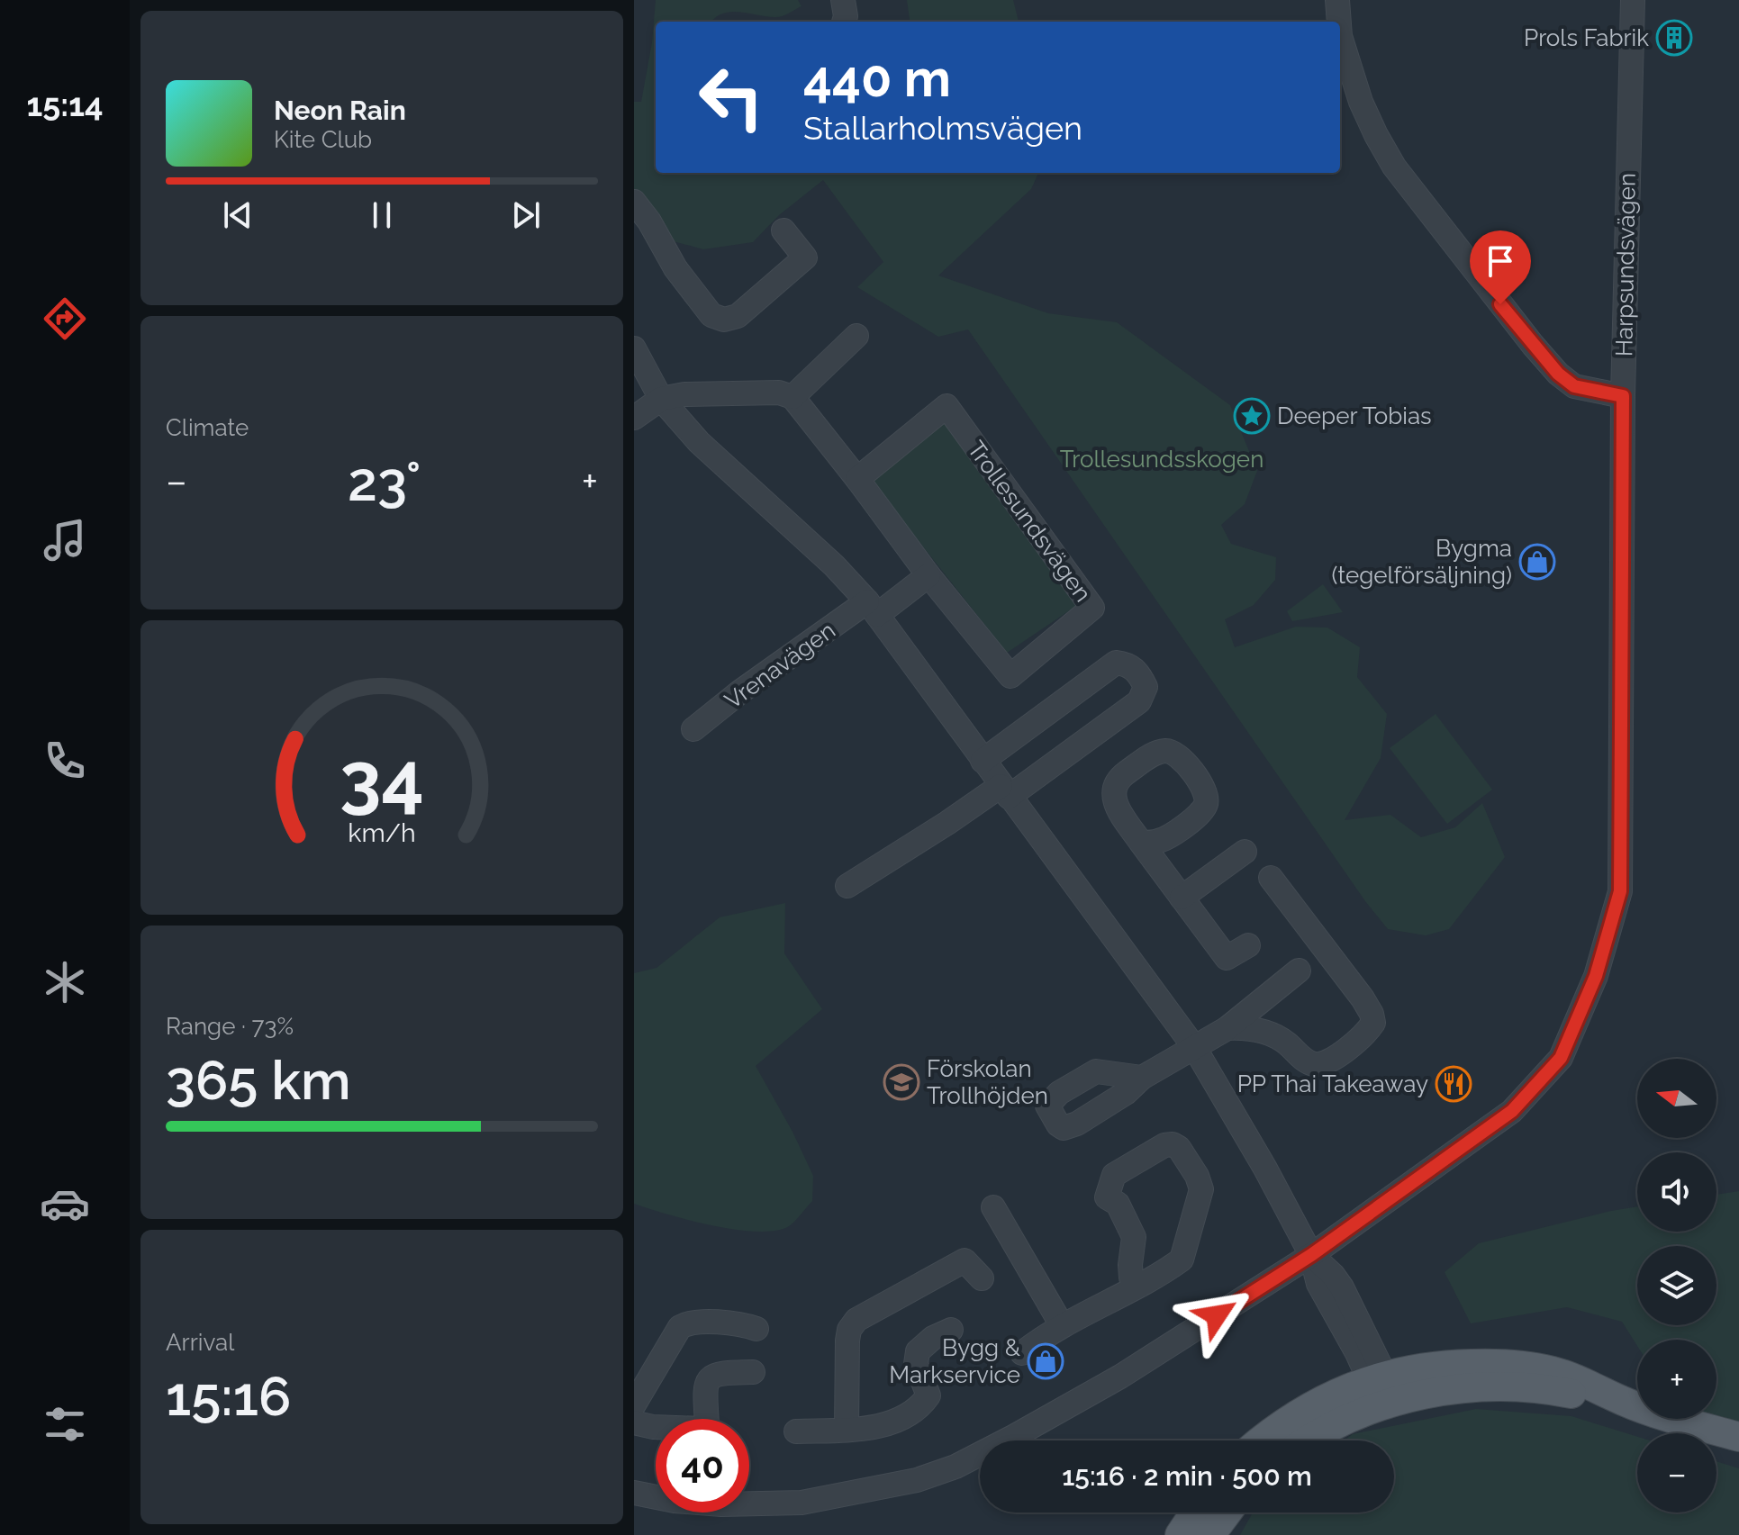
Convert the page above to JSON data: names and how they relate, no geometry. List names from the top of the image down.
{
  "streets": {
    "street": ["Harpsundsvägen", "Trollesundsvägen", "Vrenavägen"]
  },
  "parks": ["Trollesundsskogen"],
  "places": {
    "building": ["Prols Fabrik"],
    "place": ["Deeper Tobias"],
    "shop": ["Bygma (tegelförsäljning)", "Bygg & Markservice"],
    "school or university": ["Förskolan Trollhöjden"],
    "restaurant": ["PP Thai Takeaway"]
  },
  "north": "left",
  "page": {
    "tabs": "15:14",
    "turn": ["440 m", "Stallarholmsvägen"],
    "song": ["Neon Rain", "Kite Club"],
    "tile": [
      "Climate",
      ["Range · 73%", "365 km"],
      ["Arrival", "15:16"]
    ],
    "heat": ["−", "23°", "+"],
    "map_buttons": ["+", "−"],
    "limit": "40",
    "trip": "15:16 · 2 min · 500 m",
    "gauge": ["34", "km/h"]
  }
}
